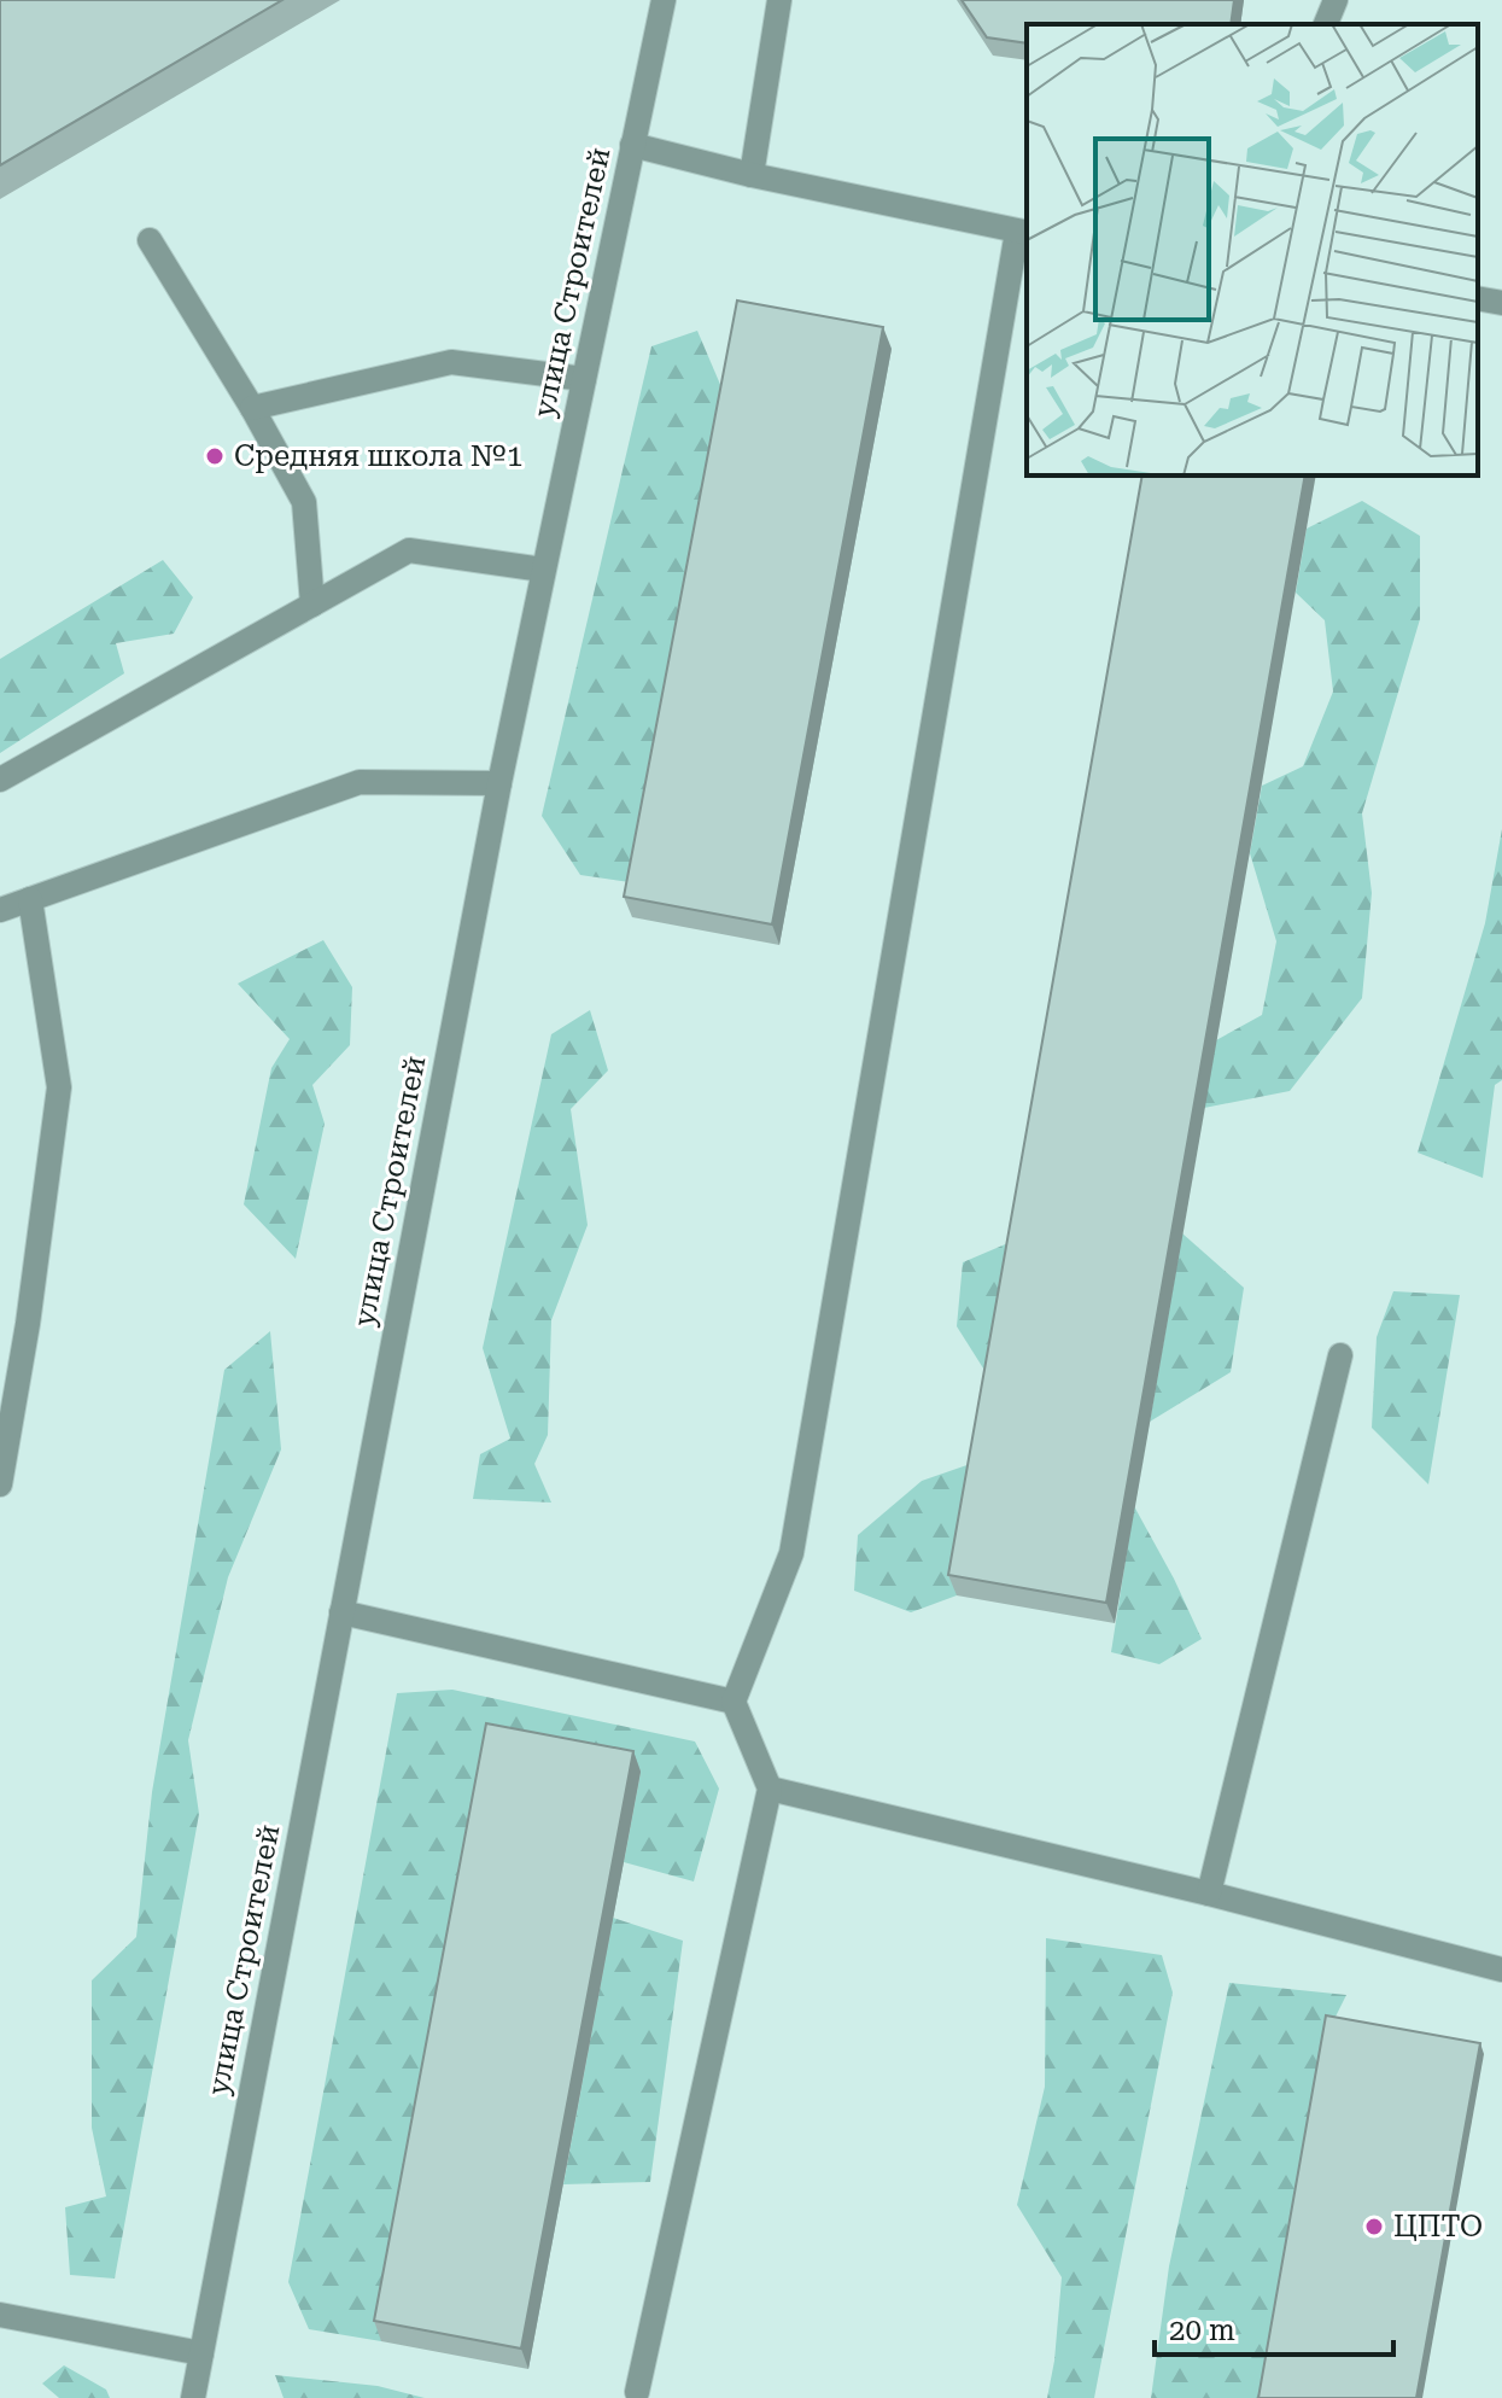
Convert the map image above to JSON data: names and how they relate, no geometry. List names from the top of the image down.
{
  "streets": {
    "street": ["улица Строителей"]
  },
  "places": ["Средняя школа №1", "ЦПТО"],
  "scale_bar": "20 m"
}
